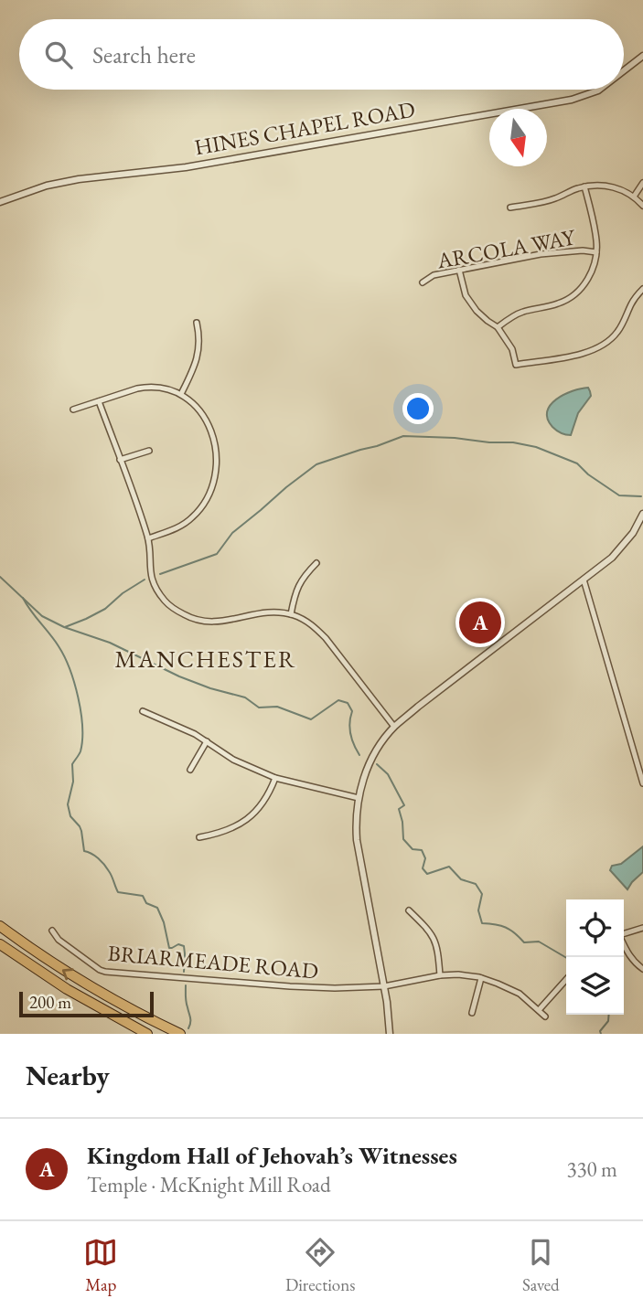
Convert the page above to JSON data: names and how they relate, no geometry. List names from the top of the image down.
{
  "streets": {
    "street": ["HINES CHAPEL ROAD", "ARCOLA WAY", "BRIARMEADE ROAD"]
  },
  "districts": ["MANCHESTER"],
  "scale_bar": "200 m",
  "north": "bottom",
  "page": {
    "search": "Search here",
    "pins": "A",
    "scale": "200 m",
    "heading": "Nearby",
    "list": [
      {
        "mark": "A",
        "name": "Kingdom Hall of Jehovah’s Witnesses",
        "note": "Temple · McKnight Mill Road",
        "value": "330 m"
      }
    ],
    "nav": ["Map", "Directions", "Saved"]
  }
}
